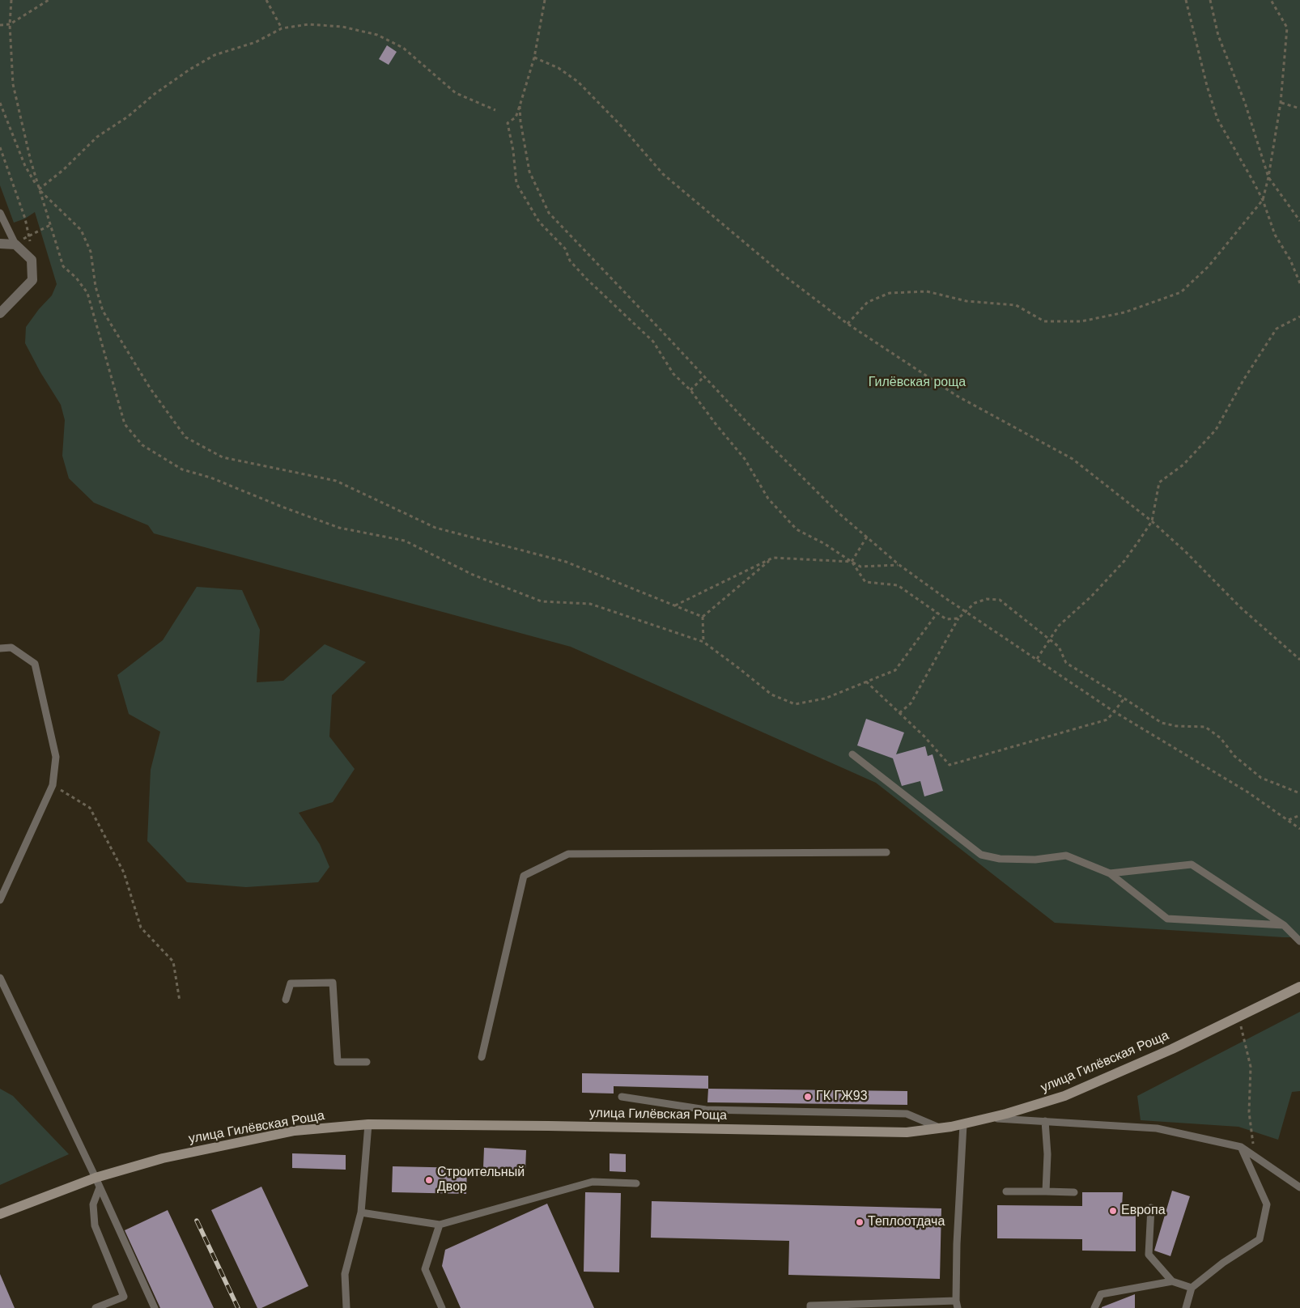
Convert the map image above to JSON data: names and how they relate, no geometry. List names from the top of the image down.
{
  "streets": {
    "street": ["улица Гилёвская Роща"]
  },
  "parks": ["Гилёвская роща"],
  "places": [
    "ГК ГЖ93",
    "Строительный Двор",
    "Европа",
    "Теплоотдача"
  ]
}
